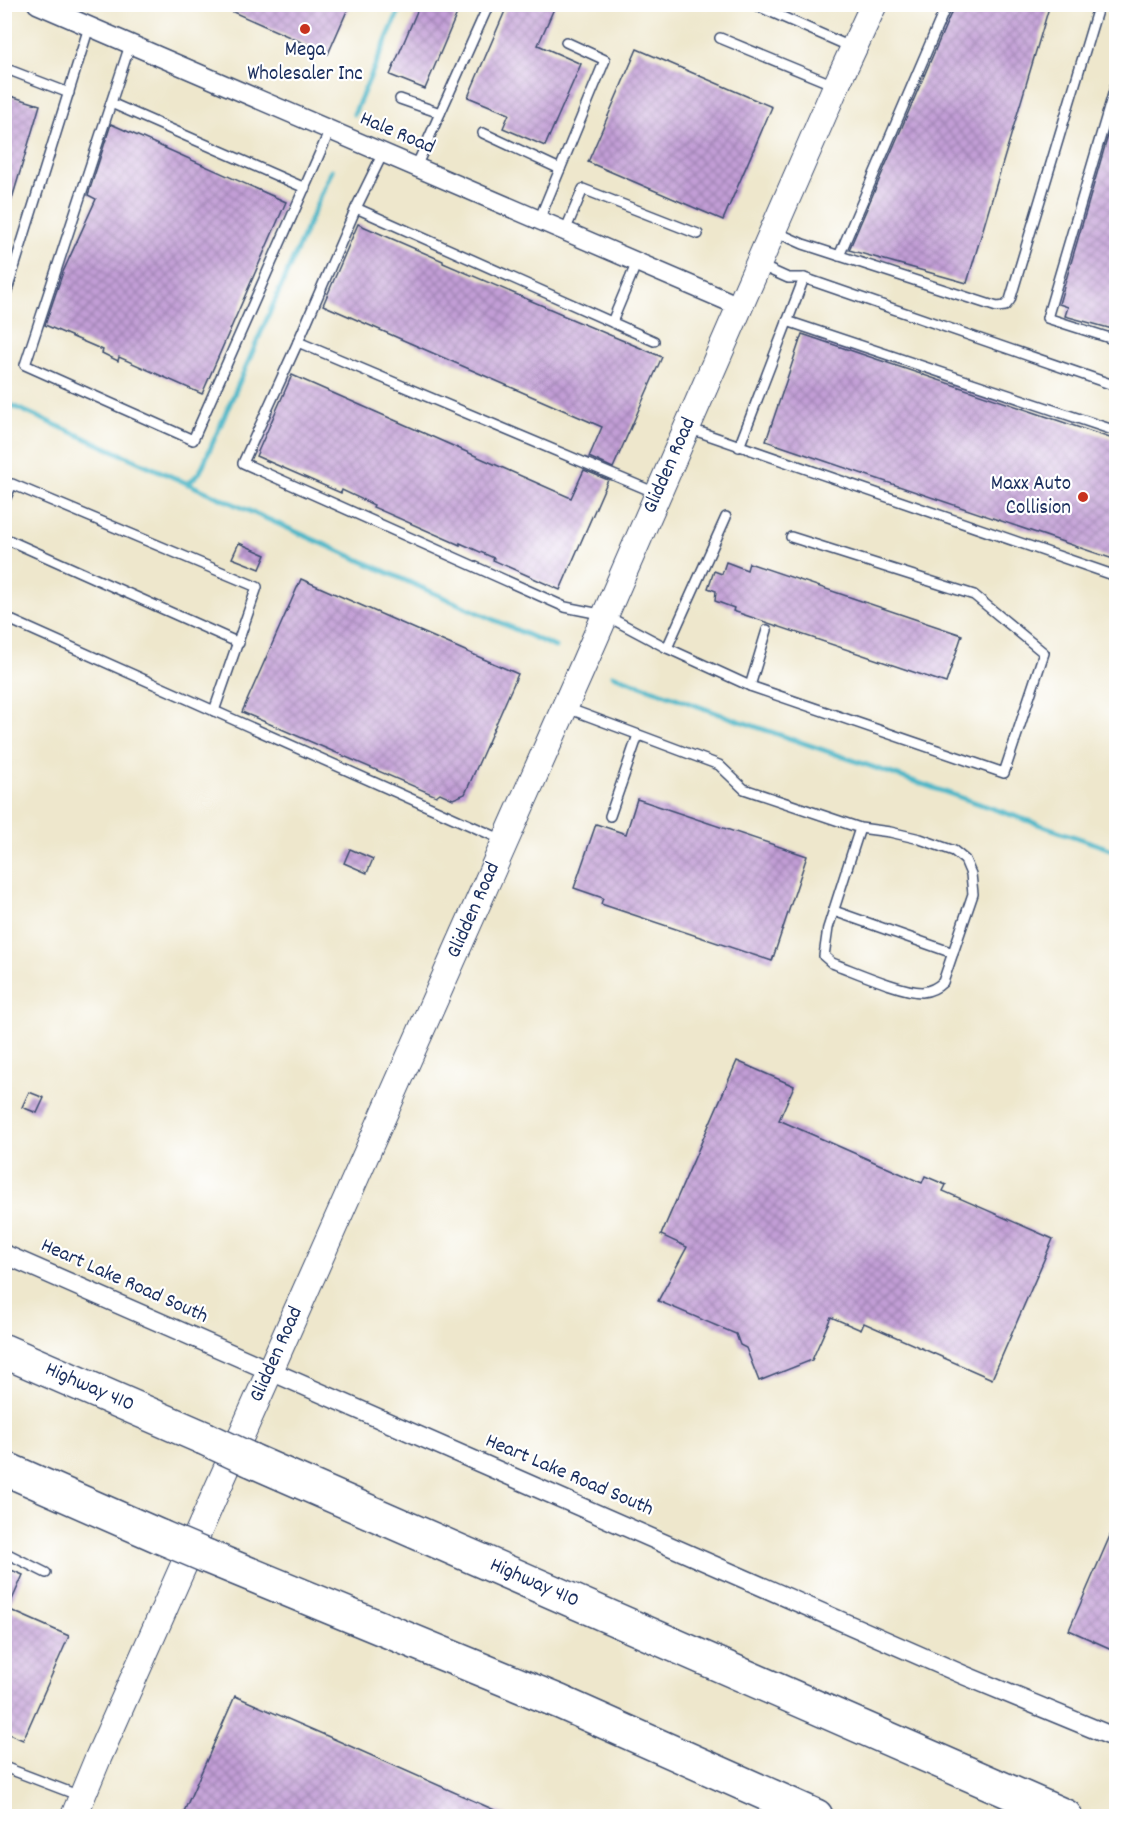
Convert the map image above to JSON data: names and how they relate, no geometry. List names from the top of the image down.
{
  "streets": {
    "highway": ["Highway 410"],
    "street": ["Hale Road", "Glidden Road", "Heart Lake Road South"]
  },
  "crossings": [
    ["Hale Road", "Glidden Road"],
    ["Glidden Road", "Heart Lake Road South"]
  ],
  "places": ["Mega Wholesaler Inc", "Maxx Auto Collision"]
}
